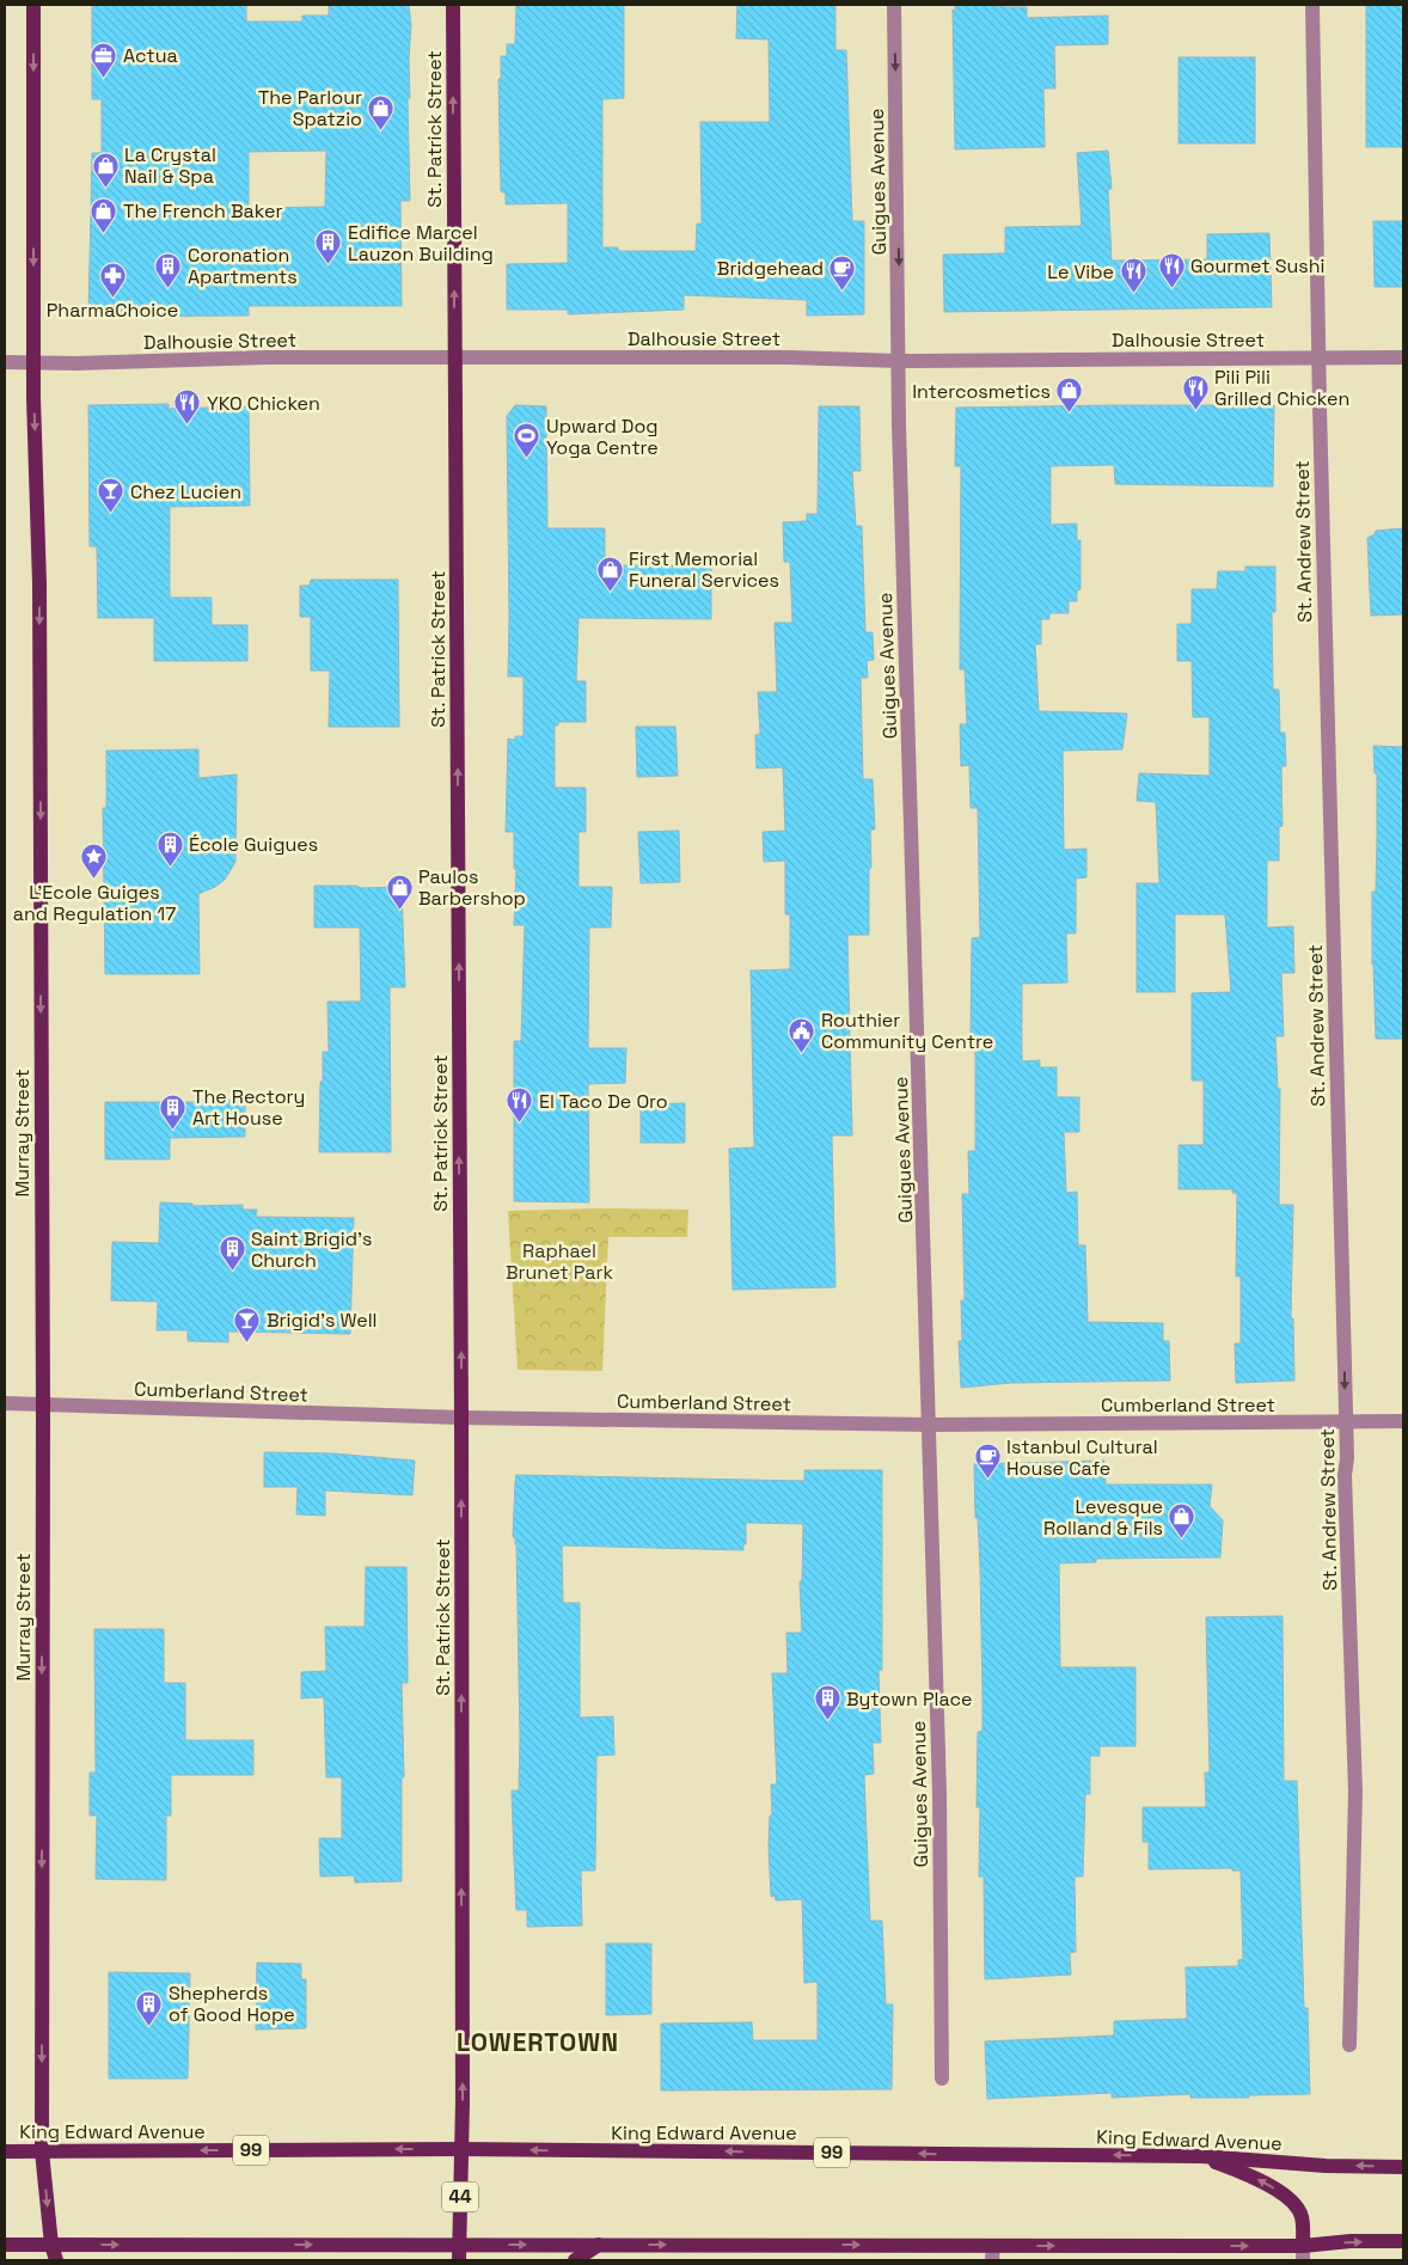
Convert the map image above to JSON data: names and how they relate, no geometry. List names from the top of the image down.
{
  "streets": {
    "main road": [
      "St. Patrick Street",
      "Murray Street",
      "King Edward Avenue",
      "99",
      "44"
    ],
    "street": [
      "Guigues Avenue",
      "Dalhousie Street",
      "St. Andrew Street",
      "Cumberland Street"
    ]
  },
  "crossings": [
    ["St. Patrick Street", "Dalhousie Street"],
    ["St. Patrick Street", "Cumberland Street"],
    ["St. Patrick Street", "King Edward Avenue"],
    ["Guigues Avenue", "Dalhousie Street"],
    ["Guigues Avenue", "Cumberland Street"],
    ["Dalhousie Street", "St. Andrew Street"],
    ["Dalhousie Street", "Murray Street"],
    ["St. Andrew Street", "Cumberland Street"],
    ["Murray Street", "Cumberland Street"],
    ["Murray Street", "King Edward Avenue"]
  ],
  "one_way": ["St. Patrick Street", "St. Andrew Street", "Murray Street"],
  "districts": ["LOWERTOWN"],
  "parks": ["Raphael Brunet Park"],
  "places": {
    "office": ["Actua"],
    "shop": [
      "The Parlour Spatzio",
      "La Crystal Nail & Spa",
      "The French Baker",
      "Intercosmetics",
      "First Memorial Funeral Services",
      "Paulos Barbershop",
      "Levesque Rolland & Fils"
    ],
    "building": [
      "Edifice Marcel Lauzon Building",
      "Coronation Apartments",
      "École Guigues",
      "The Rectory Art House",
      "Saint Brigid's Church",
      "Bytown Place",
      "Shepherds of Good Hope"
    ],
    "restaurant": [
      "Gourmet Sushi",
      "Le Vibe",
      "Pili Pili Grilled Chicken",
      "YKO Chicken",
      "El Taco De Oro"
    ],
    "cafe": ["Bridgehead", "Istanbul Cultural House Cafe"],
    "pharmacy": ["PharmaChoice"],
    "sports": ["Upward Dog Yoga Centre"],
    "bar": ["Chez Lucien", "Brigid's Well"],
    "place": ["L'Ecole Guiges and Regulation 17"],
    "public building": ["Routhier Community Centre"]
  }
}
